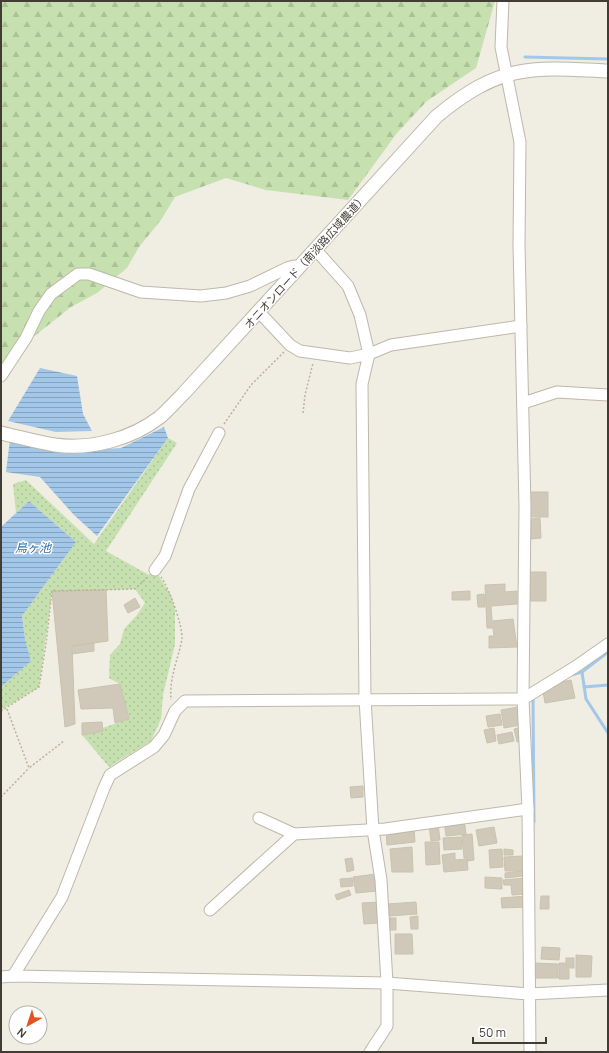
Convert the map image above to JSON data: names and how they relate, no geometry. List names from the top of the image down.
{
  "streets": {
    "street": ["オニオンロード（南淡路広域農道）"]
  },
  "water": ["鳥ヶ池"],
  "scale_bar": "50 m",
  "north": "bottom left"
}
